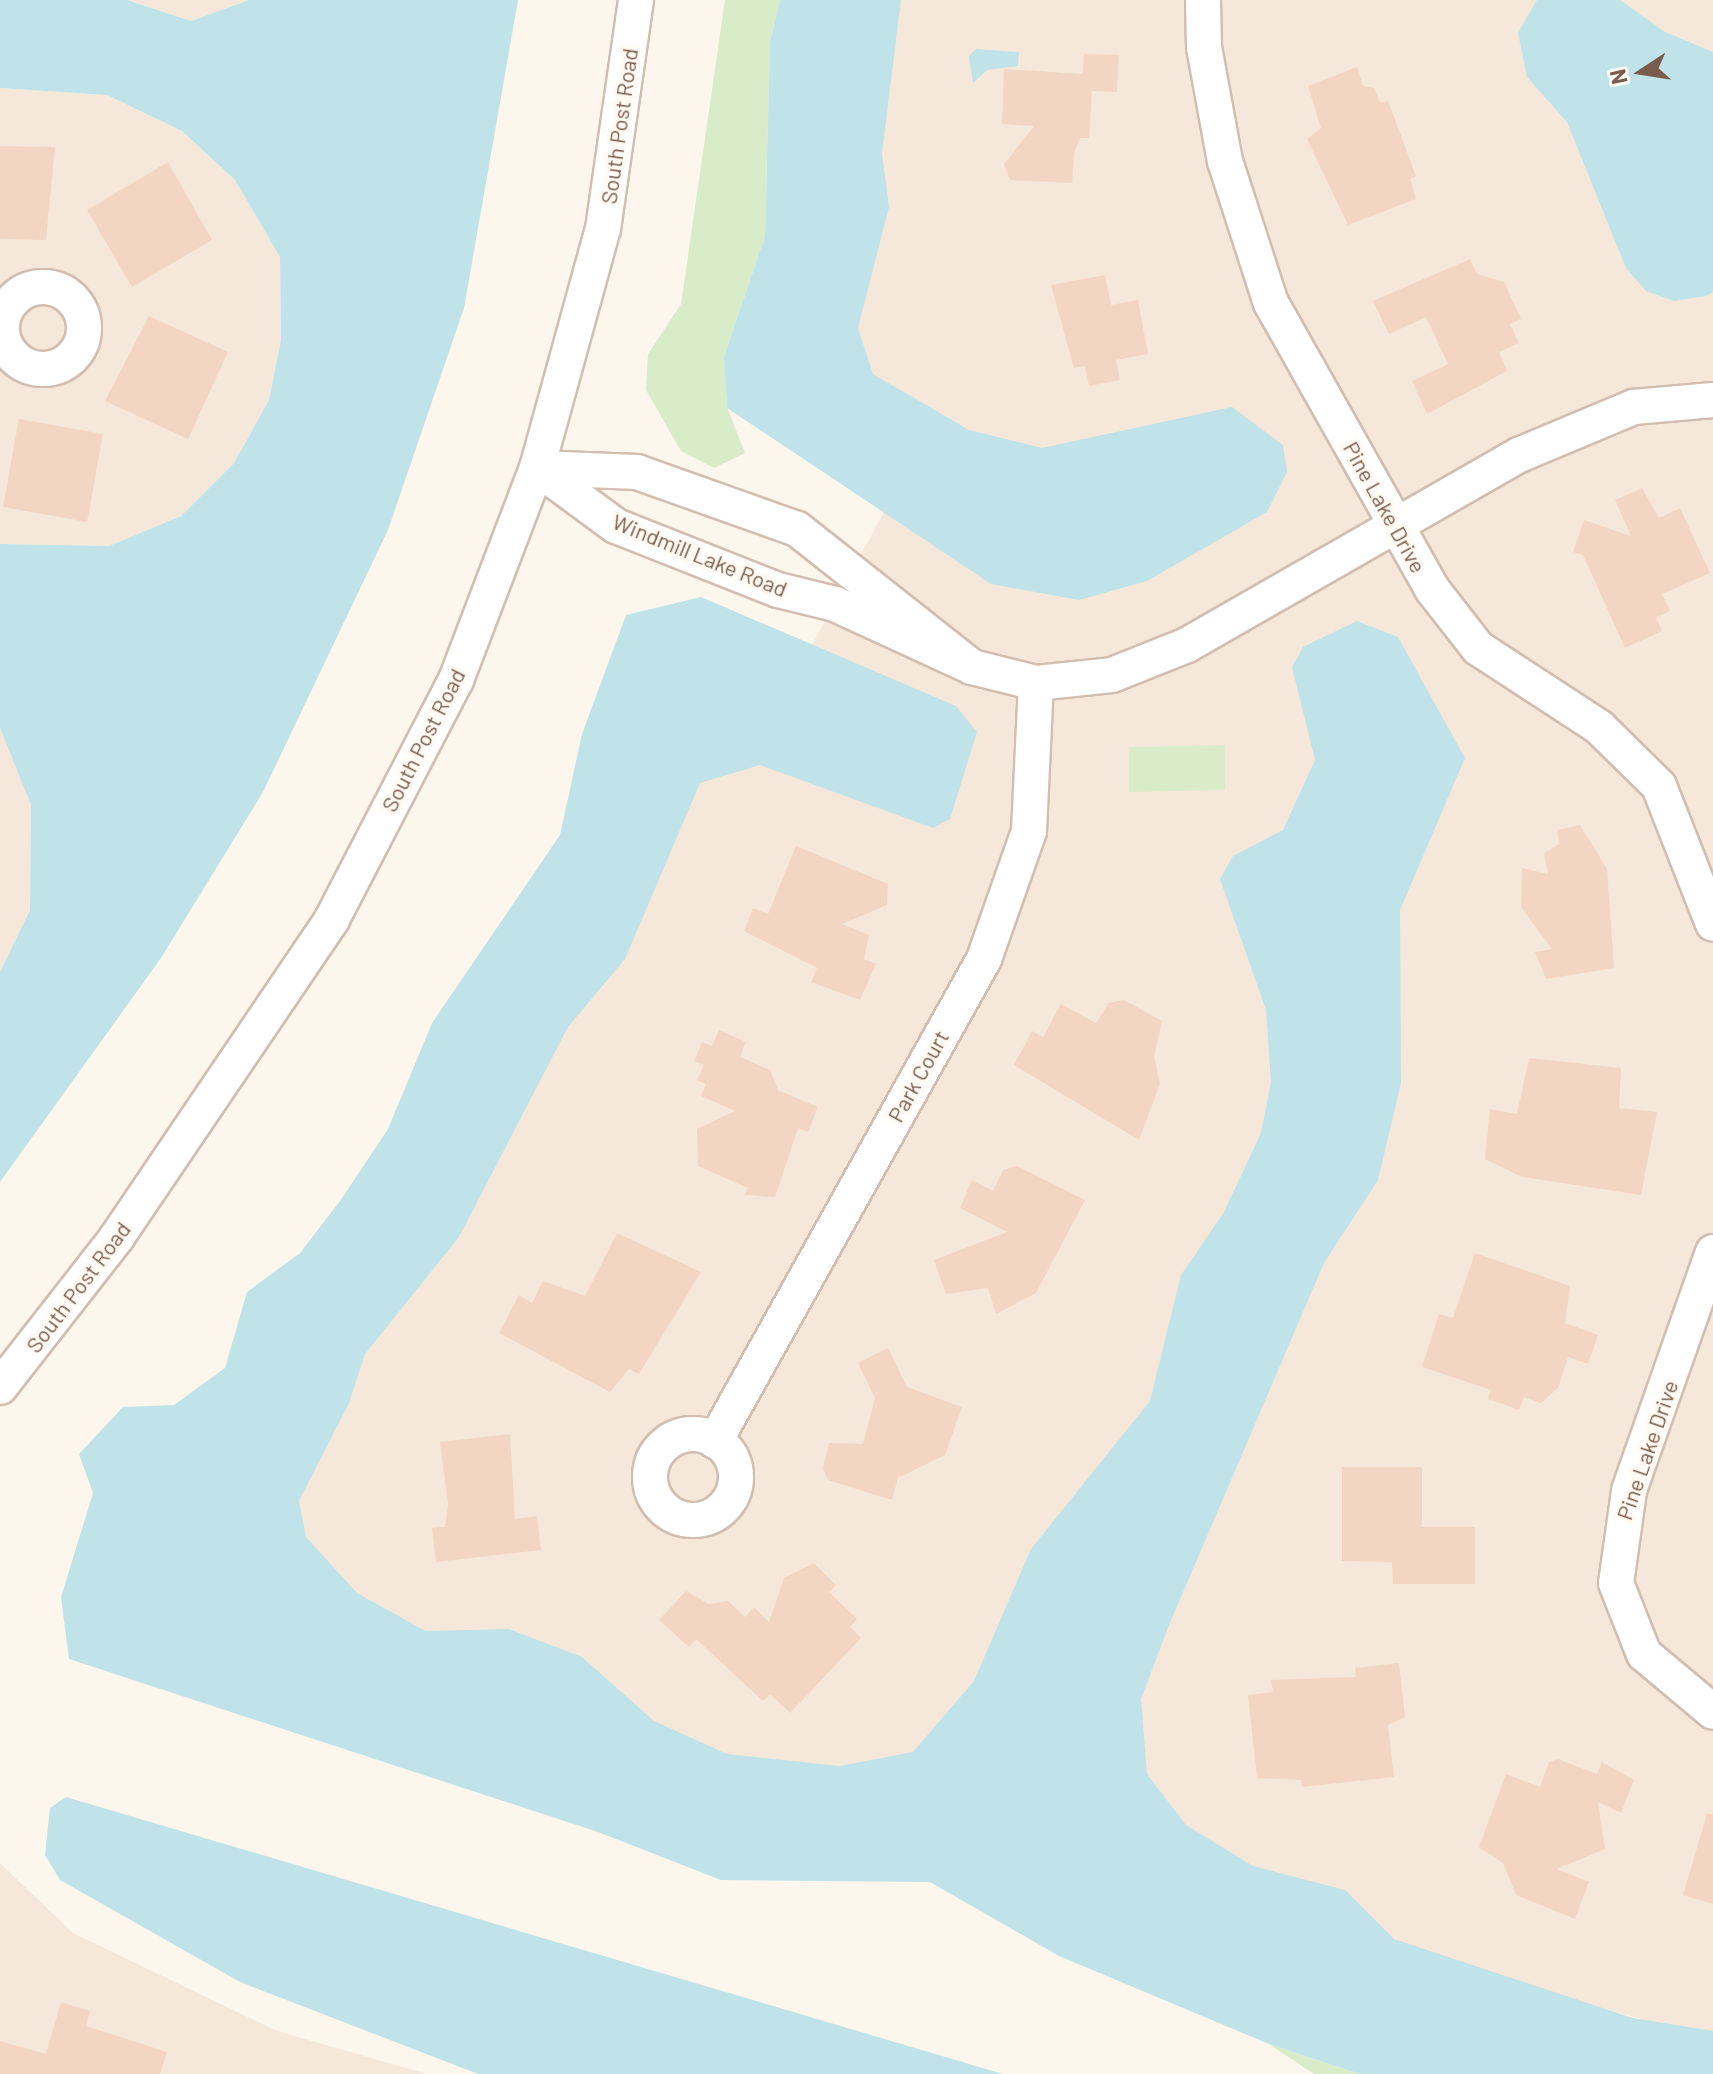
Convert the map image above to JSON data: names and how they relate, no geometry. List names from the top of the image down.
{
  "streets": {
    "street": [
      "South Post Road",
      "Pine Lake Drive",
      "Windmill Lake Road",
      "Park Court"
    ]
  },
  "crossings": [
    ["South Post Road", "Windmill Lake Road"],
    ["Pine Lake Drive", "Windmill Lake Road"],
    ["Windmill Lake Road", "Park Court"]
  ],
  "north": "left"
}
